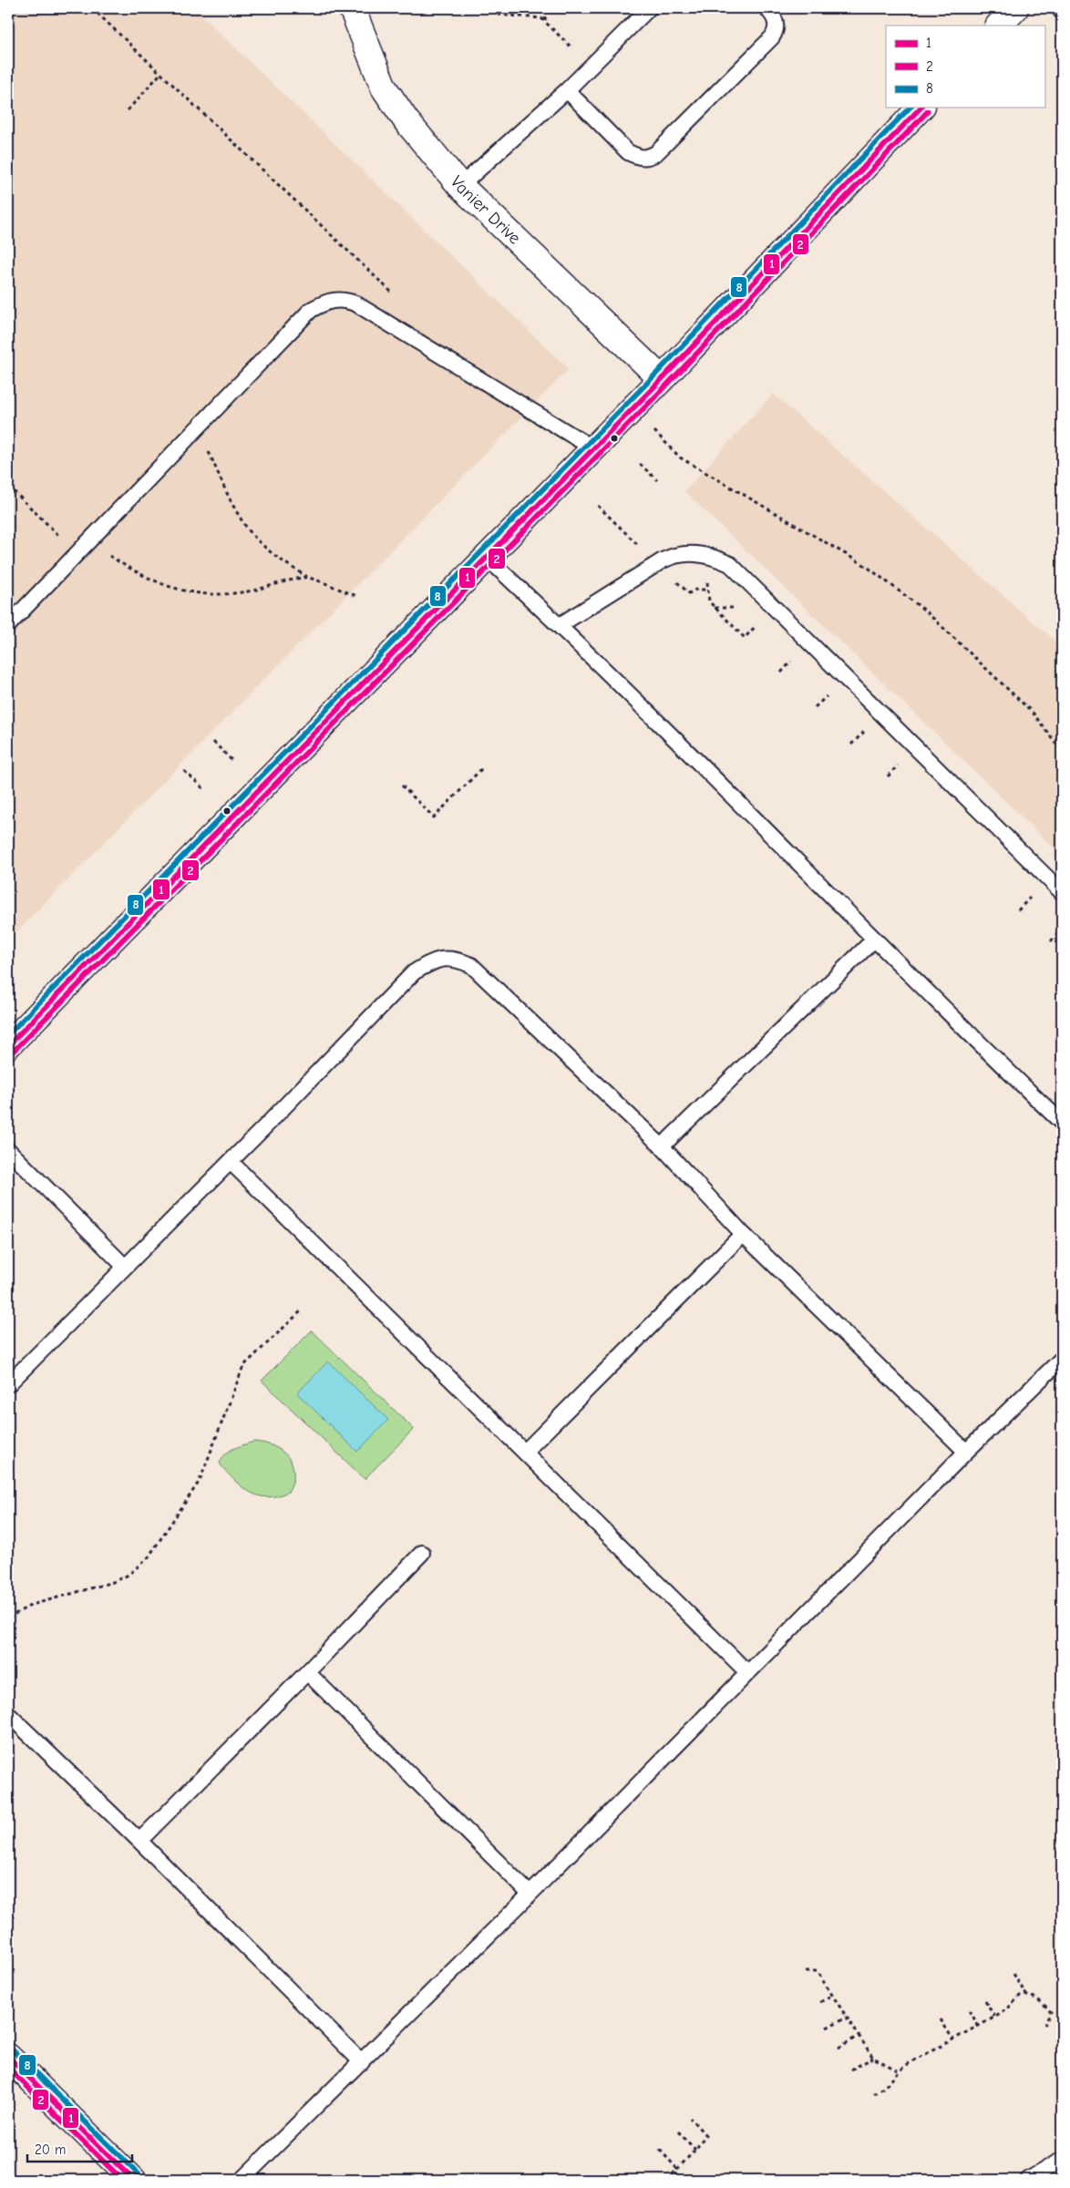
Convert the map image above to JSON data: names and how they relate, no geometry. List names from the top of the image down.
{
  "streets": {
    "main road": ["Vanier Drive"]
  },
  "lines": ["transit line 1", "transit line 8", "transit line 2"],
  "legend": ["1", "2", "8"],
  "scale_bar": "20 m"
}
